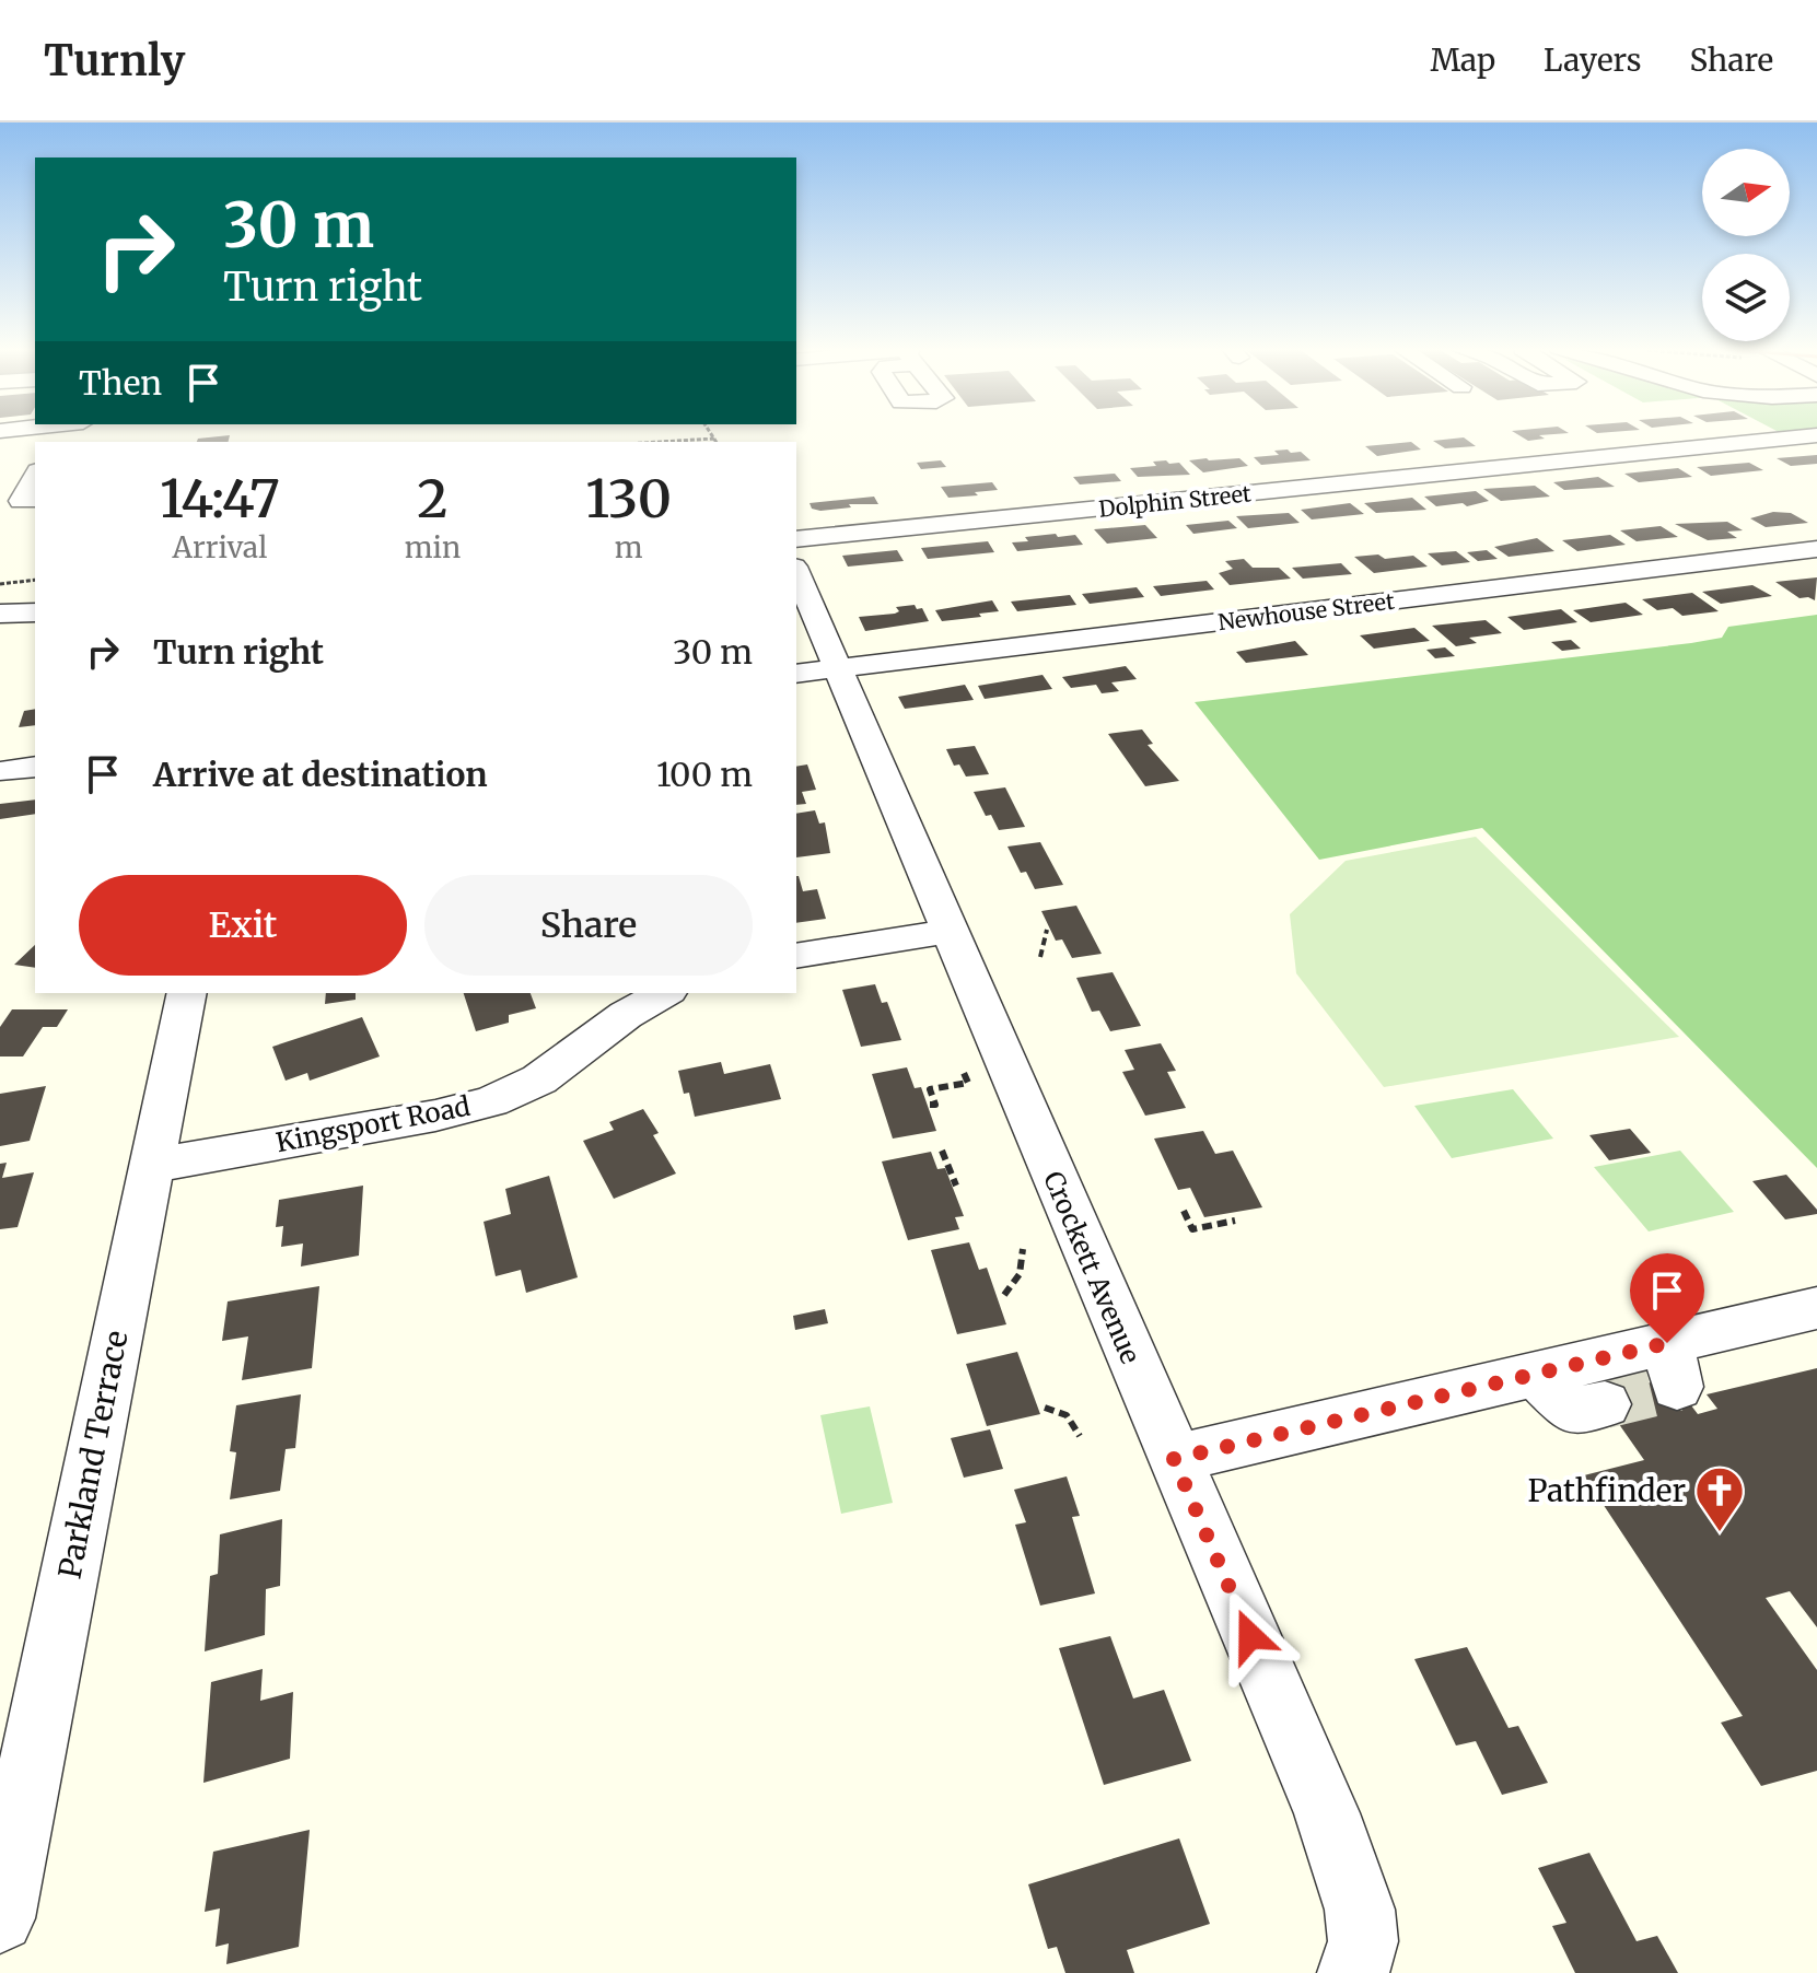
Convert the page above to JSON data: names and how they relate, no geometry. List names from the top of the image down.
{
  "streets": {
    "street": [
      "Dolphin Street",
      "Newhouse Street",
      "Kingsport Road",
      "Crockett Avenue",
      "Parkland Terrace"
    ]
  },
  "crossings": [
    ["Newhouse Street", "Crockett Avenue"],
    ["Kingsport Road", "Parkland Terrace"]
  ],
  "places": {
    "church": ["Pathfinder"]
  },
  "north": "right",
  "page": {
    "header": "Turnly",
    "nav": ["Map", "Layers", "Share"],
    "turn": ["30 m", "Turn right"],
    "then": "Then",
    "eta": [
      "14:47",
      "Arrival",
      "2",
      "min",
      "130",
      "m"
    ],
    "list": [
      {
        "name": "Turn right",
        "value": "30 m"
      },
      {
        "name": "Arrive at destination",
        "value": "100 m"
      }
    ],
    "buttons": ["Exit", "Share"]
  }
}
